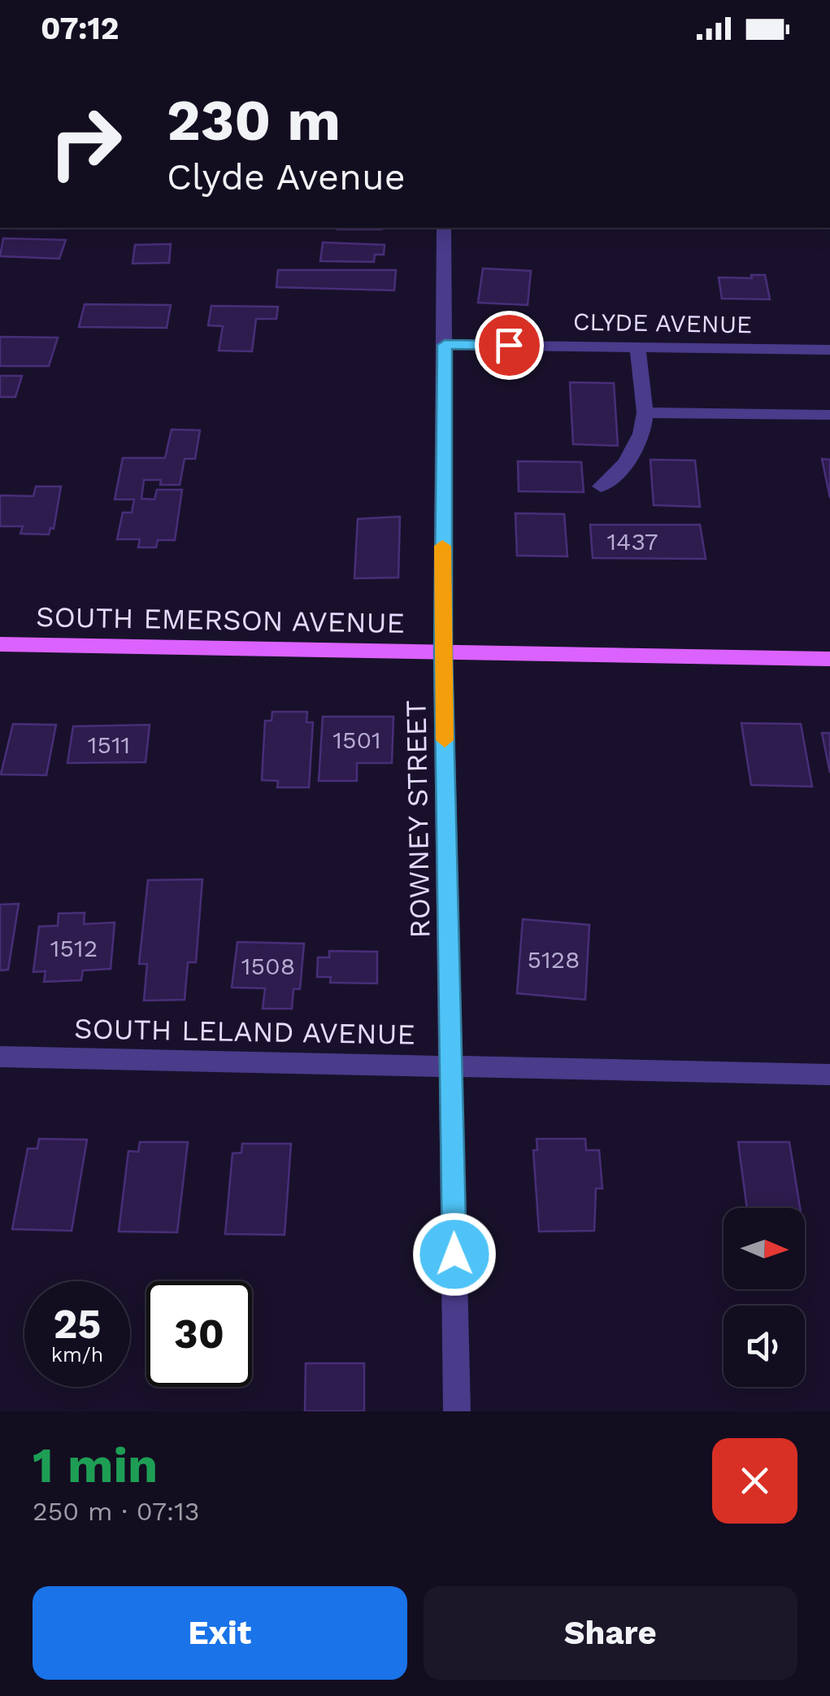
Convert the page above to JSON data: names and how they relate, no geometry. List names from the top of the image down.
{
  "streets": {
    "main road": ["SOUTH EMERSON AVENUE"],
    "street": ["CLYDE AVENUE", "ROWNEY STREET", "SOUTH LELAND AVENUE"]
  },
  "crossings": [
    ["CLYDE AVENUE", "ROWNEY STREET"],
    ["SOUTH EMERSON AVENUE", "ROWNEY STREET"],
    ["ROWNEY STREET", "SOUTH LELAND AVENUE"]
  ],
  "house_numbers": [
    "1437",
    "1501",
    "1511",
    "1512",
    "5128",
    "1508"
  ],
  "north": "right",
  "page": {
    "status": "07:12",
    "turn": ["230 m", "Clyde Avenue"],
    "speed": "25 km/h",
    "limit": "30",
    "heading": ["1 min", "250 m · 07:13"],
    "buttons": ["Exit", "Share"]
  }
}
